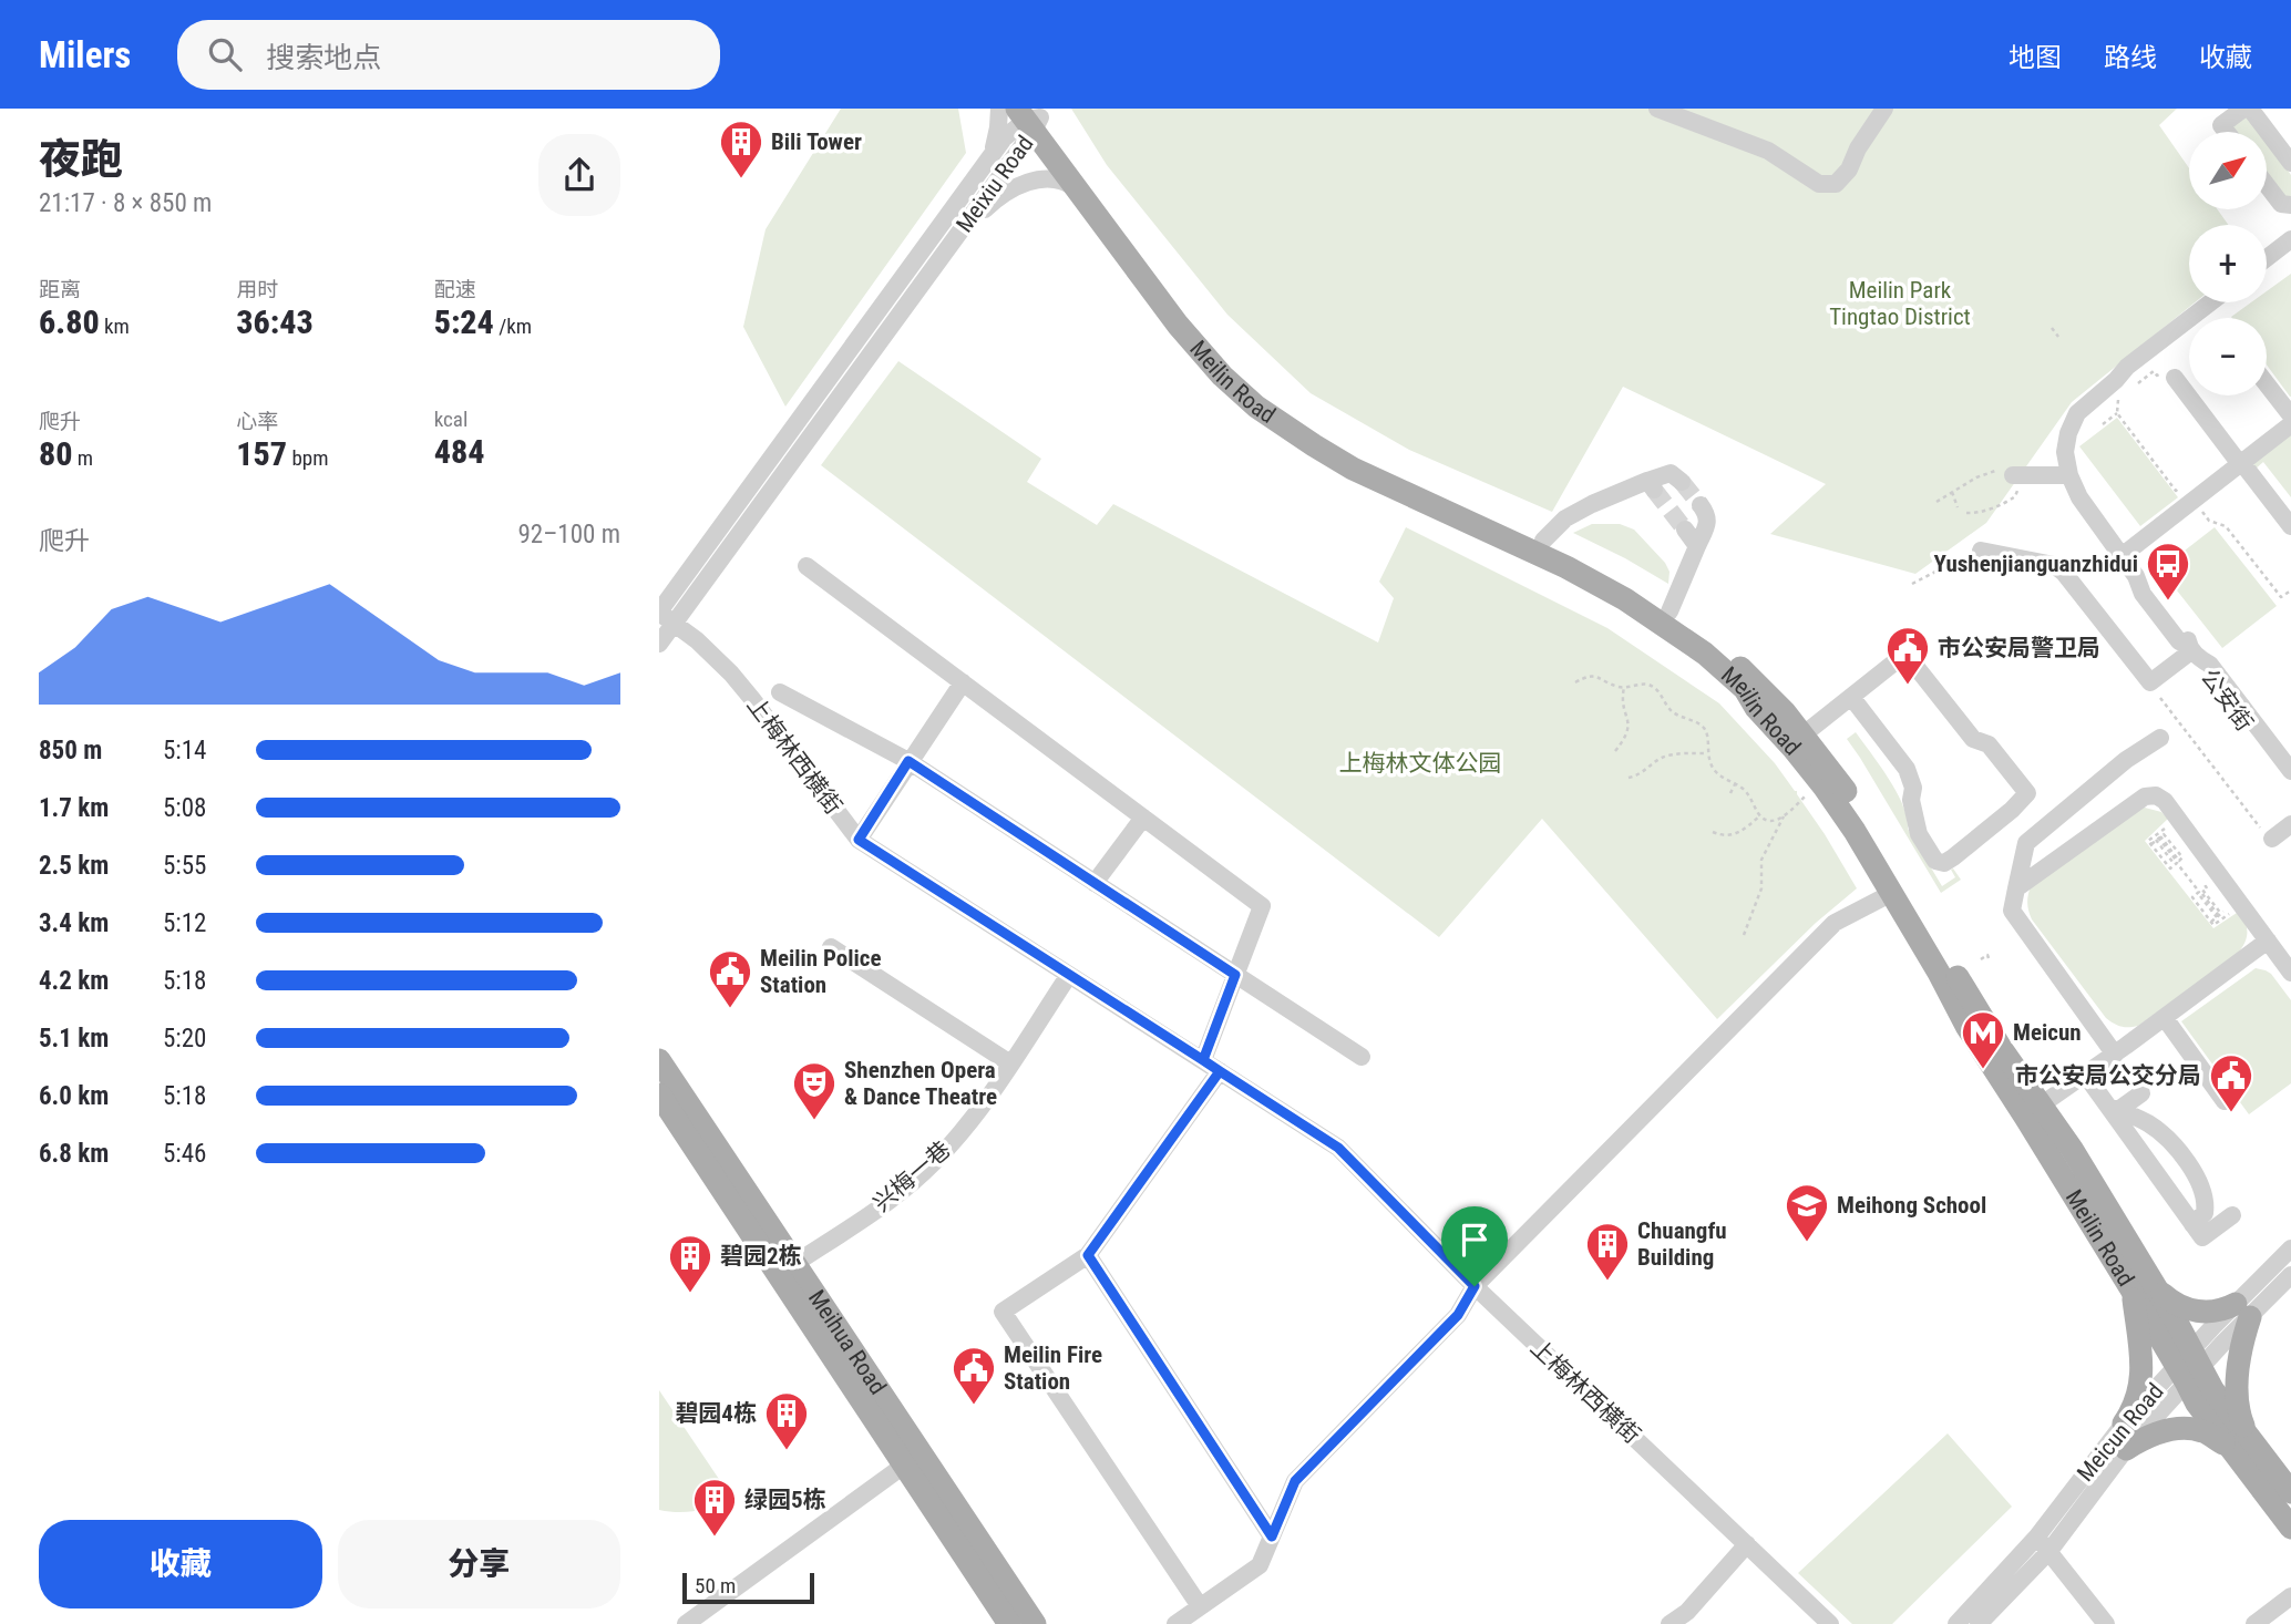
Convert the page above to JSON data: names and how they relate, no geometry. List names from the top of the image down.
{
  "streets": {
    "main road": ["Meilin Road", "Meihua Road"],
    "street": [
      "Meixiu Road",
      "公安街",
      "上梅林西横街",
      "兴梅一巷",
      "Meicun Road"
    ]
  },
  "crossings": [
    ["Meixiu Road", "Meilin Road"],
    ["Meixiu Road", "上梅林西横街"],
    ["Meilin Road", "Meicun Road"],
    ["上梅林西横街", "兴梅一巷"],
    ["兴梅一巷", "Meihua Road"]
  ],
  "parks": ["Meilin Park Tingtao District", "上梅林文体公园"],
  "places": {
    "building": [
      "Bili Tower",
      "Chuangfu Building",
      "碧园2栋",
      "碧园4栋",
      "绿园5栋"
    ],
    "bus stop": ["Yushenjianguanzhidui"],
    "public building": [
      "市公安局警卫局",
      "Meilin Police Station",
      "市公安局公交分局",
      "Meilin Fire Station"
    ],
    "metro station": ["Meicun"],
    "theatre": ["Shenzhen Opera & Dance Theatre"],
    "school or university": ["Meihong School"]
  },
  "scale_bar": "50 m",
  "north": "top right",
  "page": {
    "header": "Milers",
    "search": "搜索地点",
    "nav": ["地图", "路线", "收藏"],
    "heading": ["夜跑", "21:17 · 8 × 850 m"],
    "map_buttons": ["+", "−"],
    "stats": [
      ["距离", "6.80 km"],
      ["用时", "36:43"],
      ["配速", "5:24 /km"],
      ["爬升", "80 m"],
      ["心率", "157 bpm"],
      ["kcal", "484"]
    ],
    "chart": ["爬升", "92–100 m"],
    "list": [
      {
        "name": "850 m",
        "note": "5:14"
      },
      {
        "name": "1.7 km",
        "note": "5:08"
      },
      {
        "name": "2.5 km",
        "note": "5:55"
      },
      {
        "name": "3.4 km",
        "note": "5:12"
      },
      {
        "name": "4.2 km",
        "note": "5:18"
      },
      {
        "name": "5.1 km",
        "note": "5:20"
      },
      {
        "name": "6.0 km",
        "note": "5:18"
      },
      {
        "name": "6.8 km",
        "note": "5:46"
      }
    ],
    "buttons": ["收藏", "分享"],
    "scale": "50 m"
  }
}
